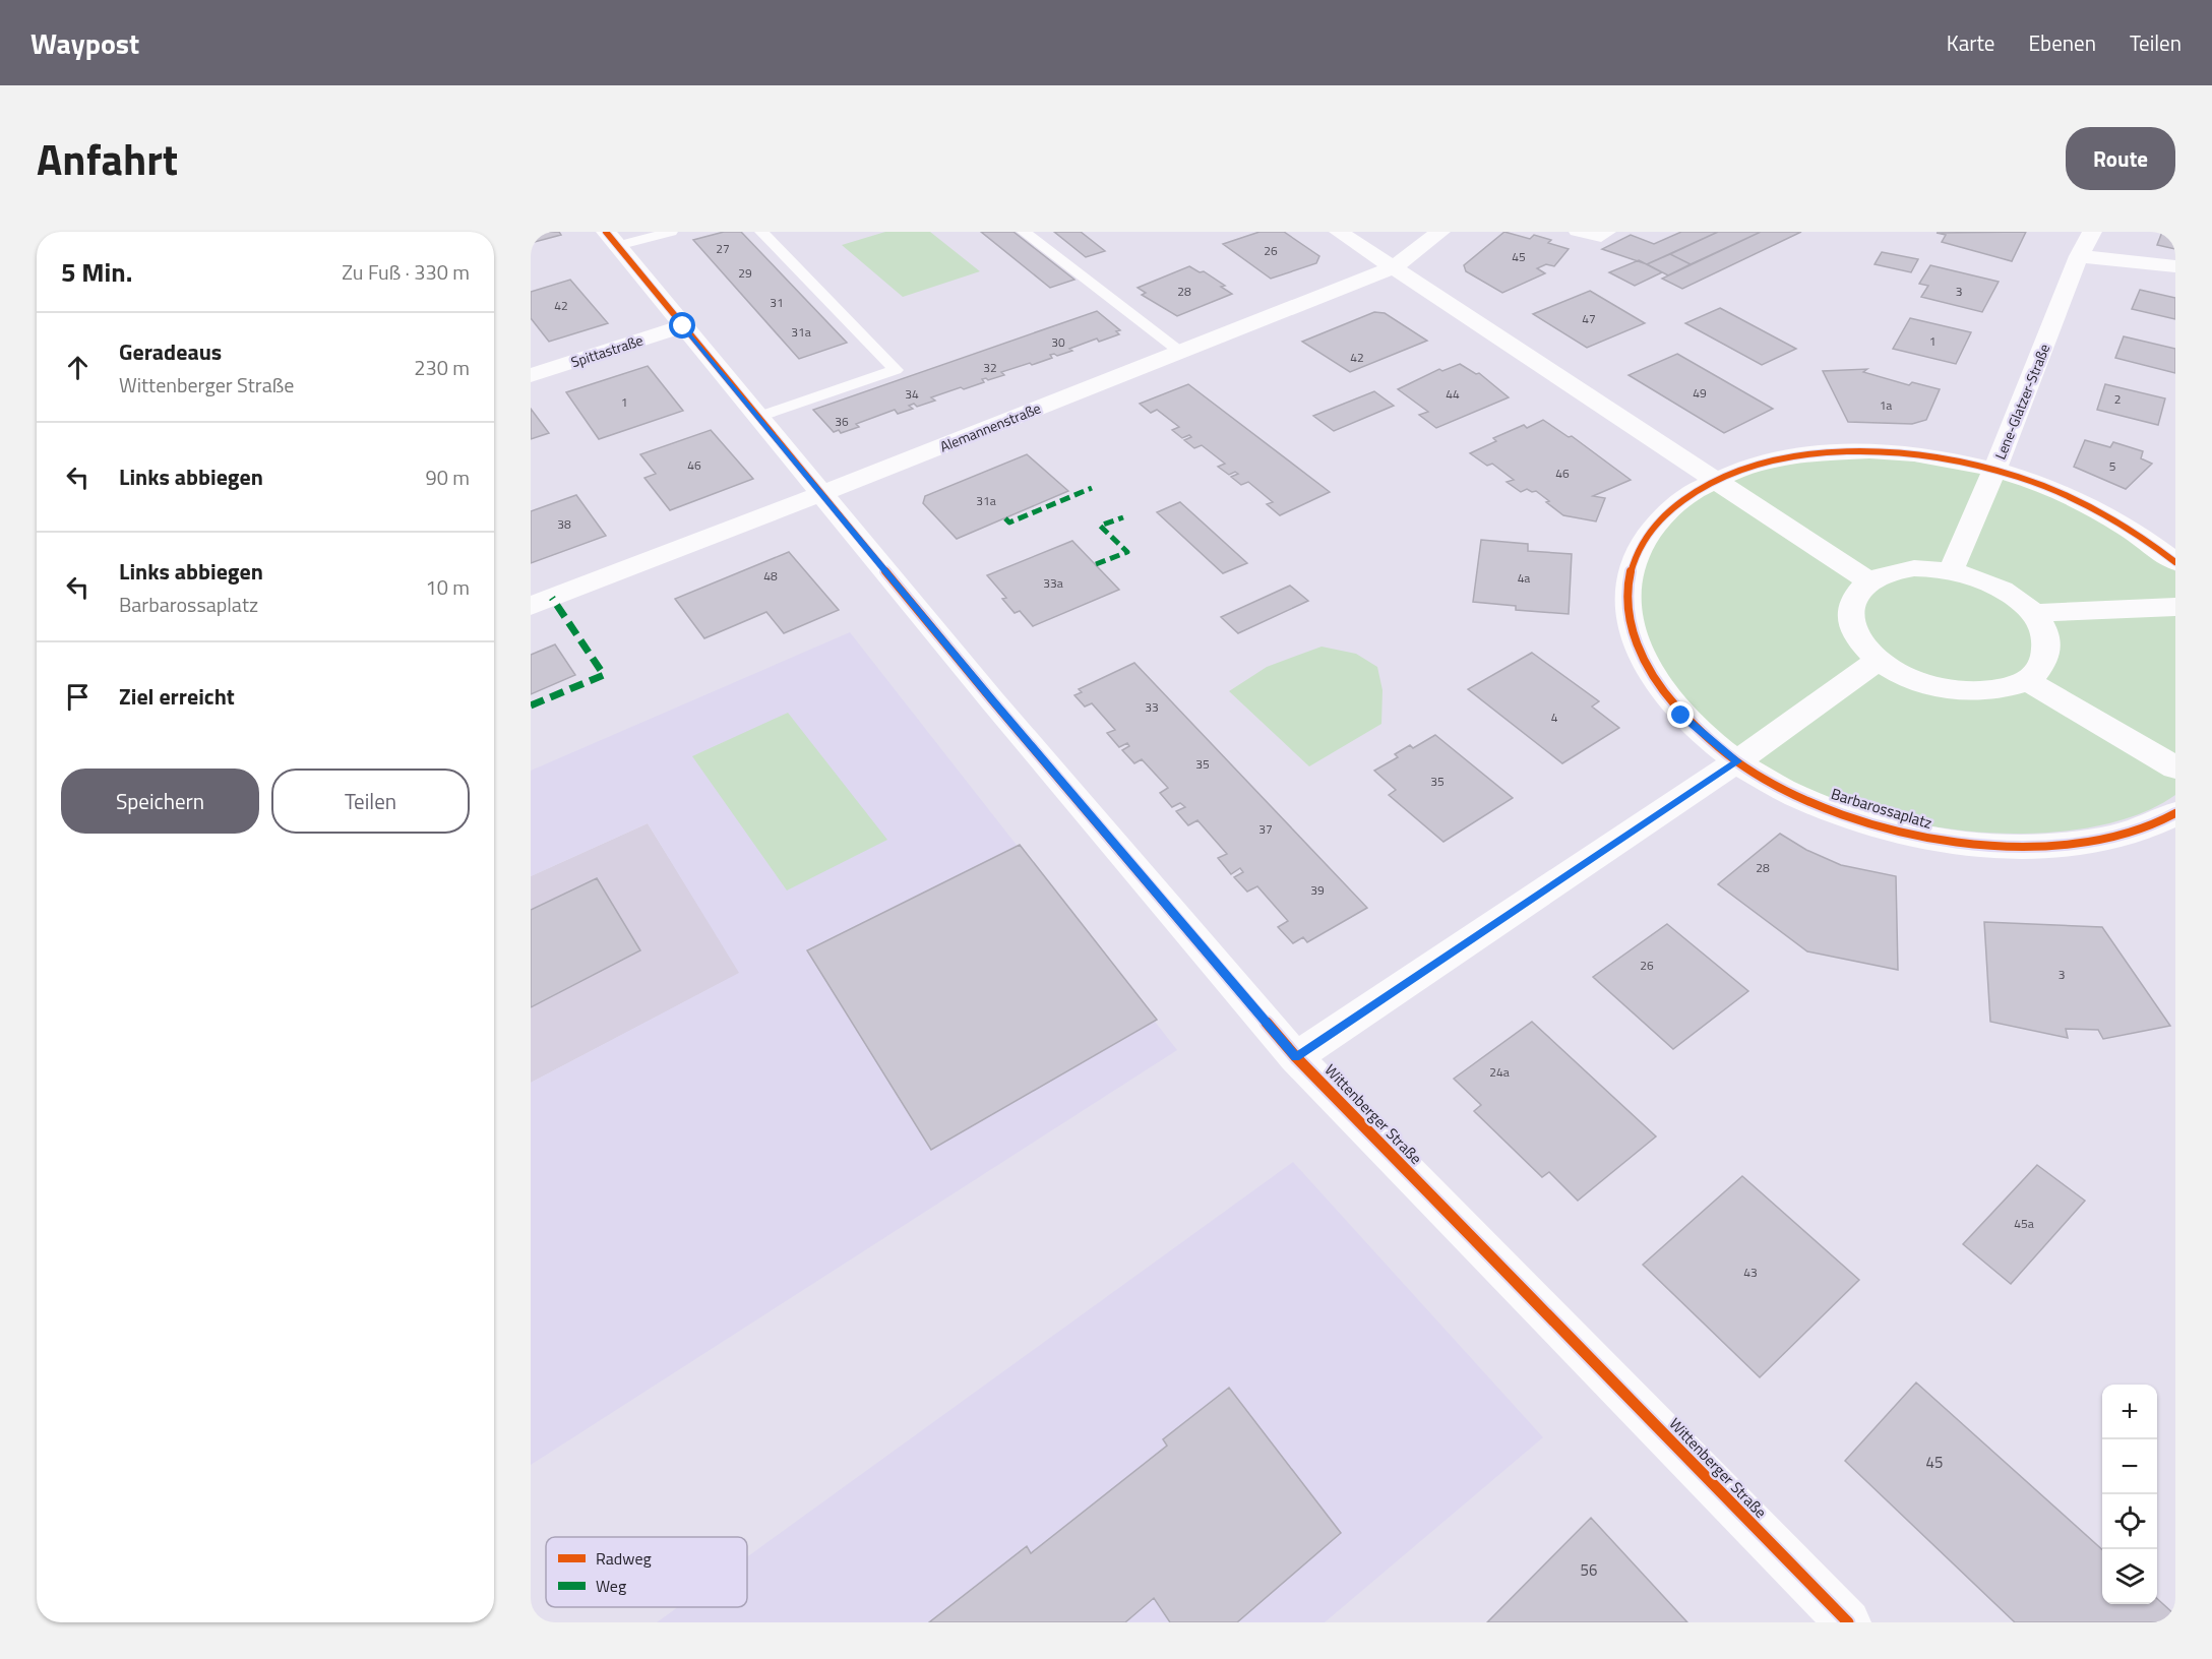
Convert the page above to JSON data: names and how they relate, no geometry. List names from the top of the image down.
{
  "streets": {
    "street": [
      "Spittastraße",
      "Lene-Glatzer-Straße",
      "Alemannenstraße",
      "Barbarossaplatz",
      "Wittenberger Straße"
    ]
  },
  "crossings": [
    ["Spittastraße", "Wittenberger Straße"],
    ["Lene-Glatzer-Straße", "Barbarossaplatz"],
    ["Alemannenstraße", "Wittenberger Straße"]
  ],
  "house_numbers": [
    "27",
    "26",
    "45",
    "29",
    "28",
    "3",
    "31",
    "42",
    "47",
    "31a",
    "1",
    "30",
    "42",
    "32",
    "49",
    "34",
    "44",
    "2",
    "1",
    "1a",
    "36",
    "46",
    "5",
    "46",
    "31a",
    "38",
    "48",
    "4a",
    "33a",
    "33",
    "4",
    "35",
    "35",
    "37",
    "28",
    "39",
    "26",
    "3",
    "24a",
    "45a",
    "43",
    "45",
    "56"
  ],
  "legend": ["Radweg", "Weg"],
  "page": {
    "header": "Waypost",
    "nav": ["Karte", "Ebenen", "Teilen"],
    "title": "Anfahrt",
    "buttons": [
      "Route",
      ["Speichern", "Teilen"]
    ],
    "heading": ["5 Min.", "Zu Fuß · 330 m"],
    "list": [
      ["Geradeaus", "Wittenberger Straße", "230 m"],
      ["Links abbiegen", "90 m"],
      ["Links abbiegen", "Barbarossaplatz", "10 m"],
      "Ziel erreicht"
    ],
    "map_buttons": ["+", "−"]
  }
}
